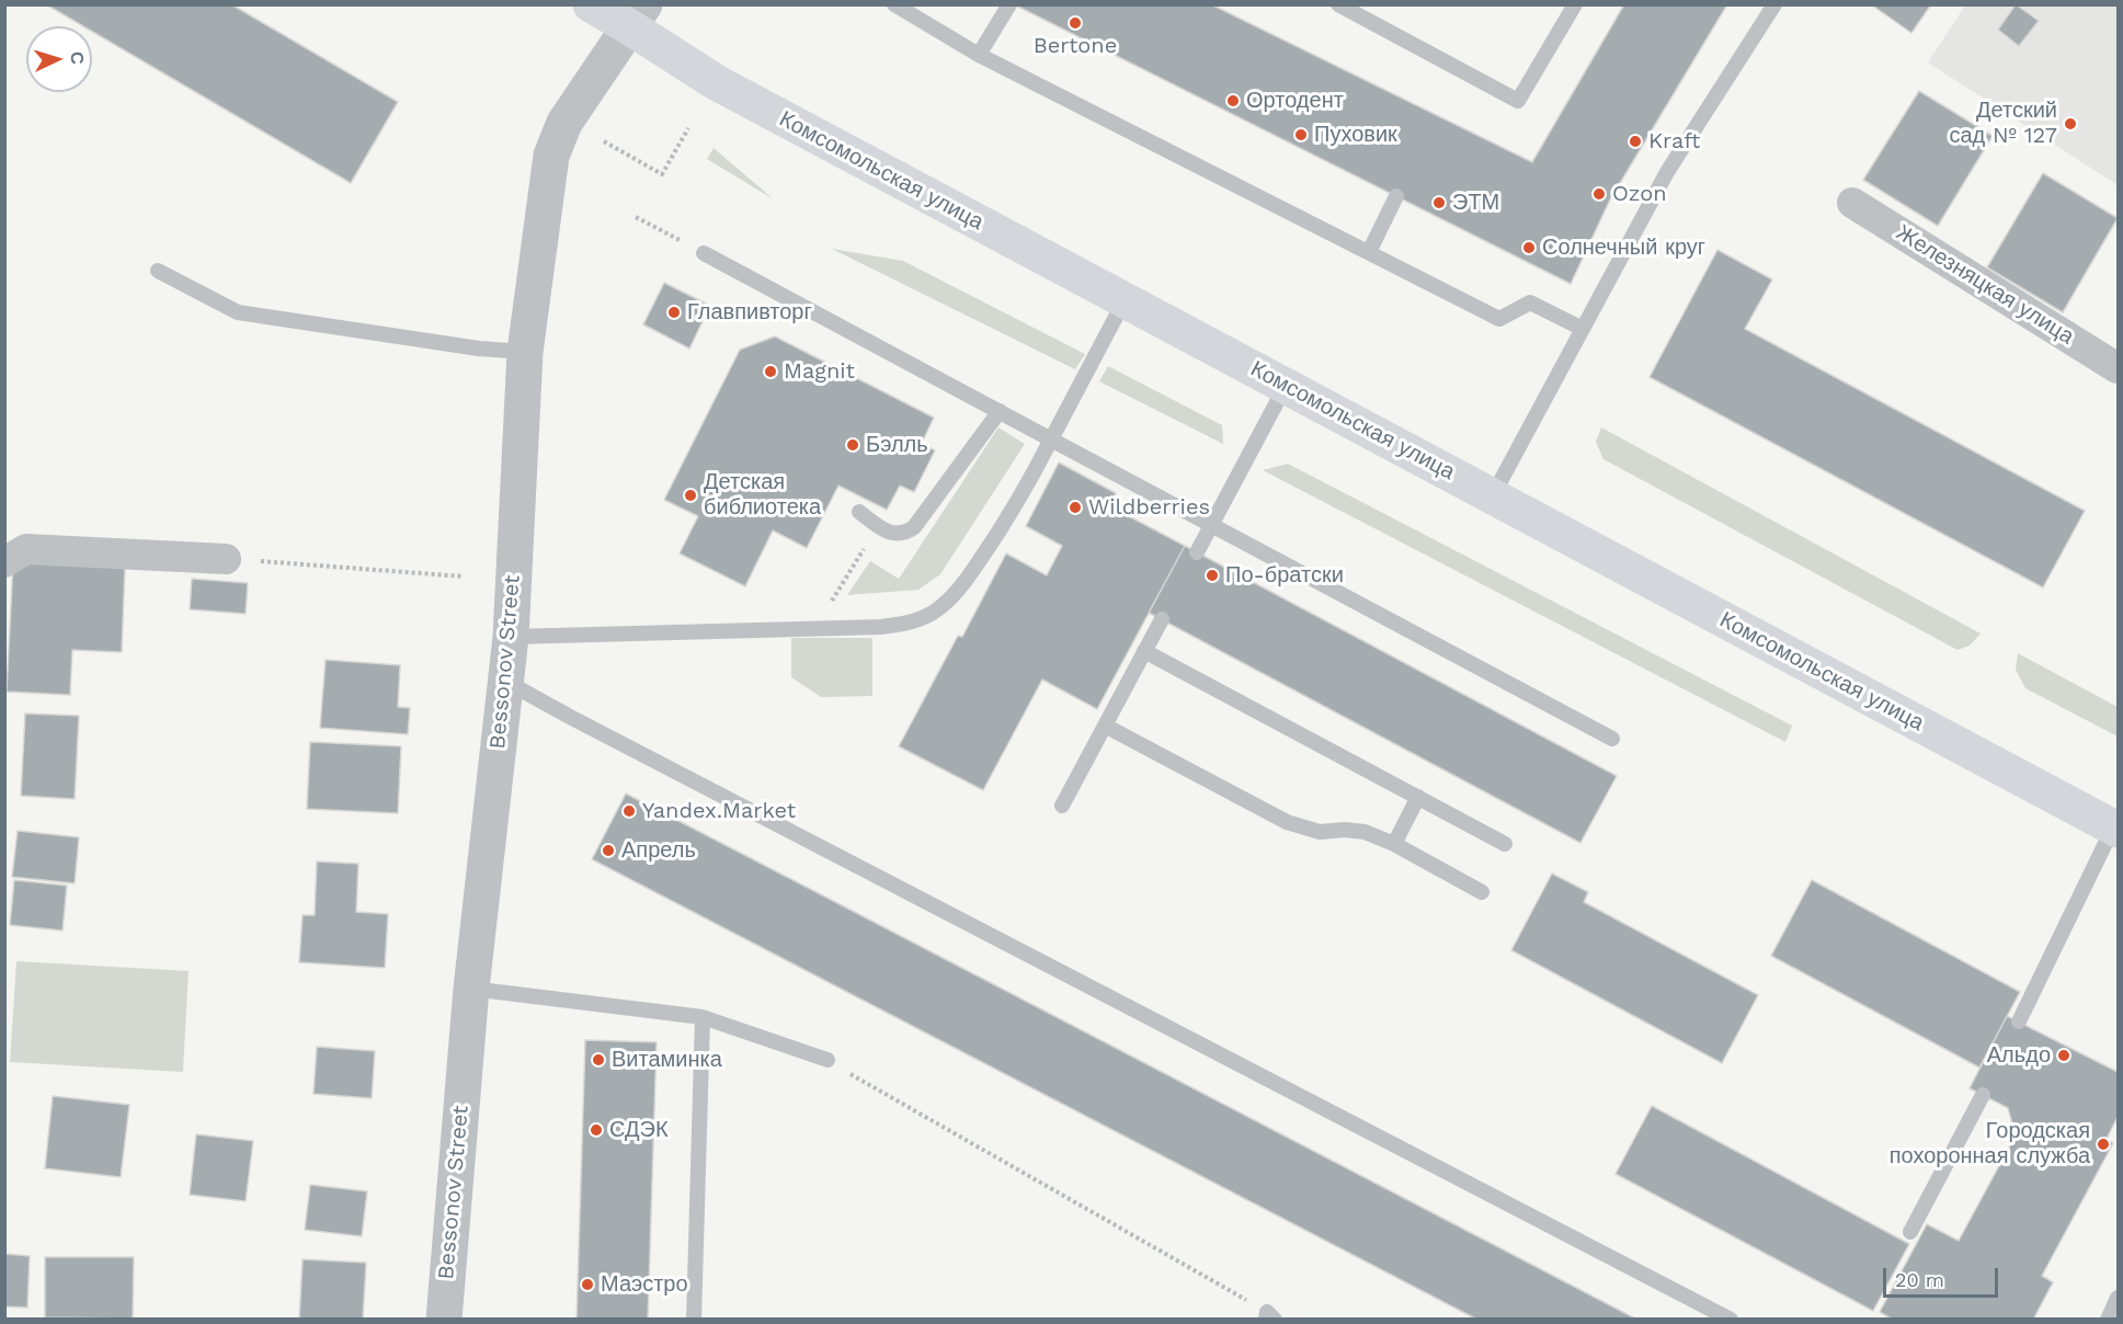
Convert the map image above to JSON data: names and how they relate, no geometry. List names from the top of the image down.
{
  "streets": {
    "main road": ["Комсомольская улица"],
    "street": ["Железняцкая улица", "Bessonov Street"]
  },
  "crossings": [
    ["Комсомольская улица", "Bessonov Street"]
  ],
  "places": [
    "Bertone",
    "Ортодент",
    "Детский сад № 127",
    "Пуховик",
    "Kraft",
    "Ozon",
    "ЭТМ",
    "Солнечный круг",
    "Главпивторг",
    "Magnit",
    "Бэлль",
    "Детская библиотека",
    "Wildberries",
    "По-братски",
    "Yandex.Market",
    "Апрель",
    "Альдо",
    "Витаминка",
    "СДЭК",
    "Городская похоронная служба",
    "Маэстро"
  ],
  "scale_bar": "20 m",
  "north": "right"
}
